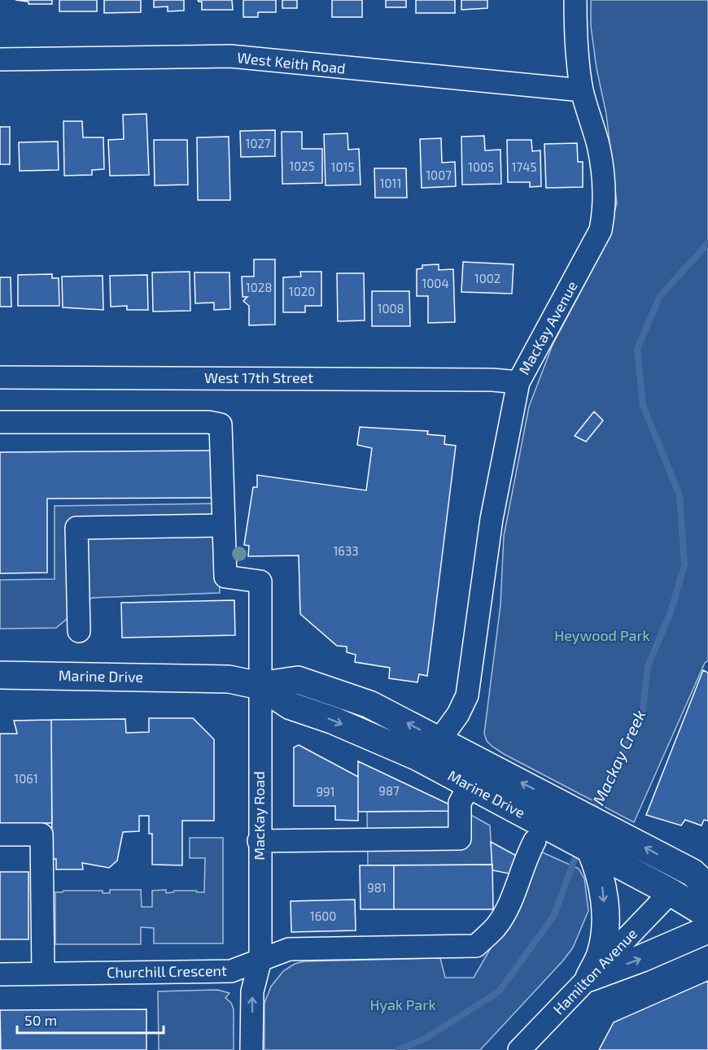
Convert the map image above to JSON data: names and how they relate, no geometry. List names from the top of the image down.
{
  "streets": {
    "main road": ["Marine Drive"],
    "street": [
      "West Keith Road",
      "MacKay Avenue",
      "West 17th Street",
      "MacKay Road",
      "Churchill Crescent",
      "Hamilton Avenue"
    ]
  },
  "crossings": [
    ["West Keith Road", "MacKay Avenue"],
    ["MacKay Avenue", "West 17th Street"],
    ["MacKay Avenue", "Marine Drive"],
    ["Marine Drive", "MacKay Road"],
    ["Marine Drive", "Churchill Crescent"],
    ["Marine Drive", "Hamilton Avenue"],
    ["MacKay Road", "Churchill Crescent"]
  ],
  "water": ["Mackay Creek"],
  "parks": ["Heywood Park", "Hyak Park"],
  "house_numbers": [
    "1027",
    "1025",
    "1015",
    "1005",
    "1745",
    "1007",
    "1011",
    "1002",
    "1004",
    "1028",
    "1020",
    "1008",
    "1633",
    "1061",
    "987",
    "991",
    "981",
    "1600"
  ],
  "scale_bar": "50 m"
}
